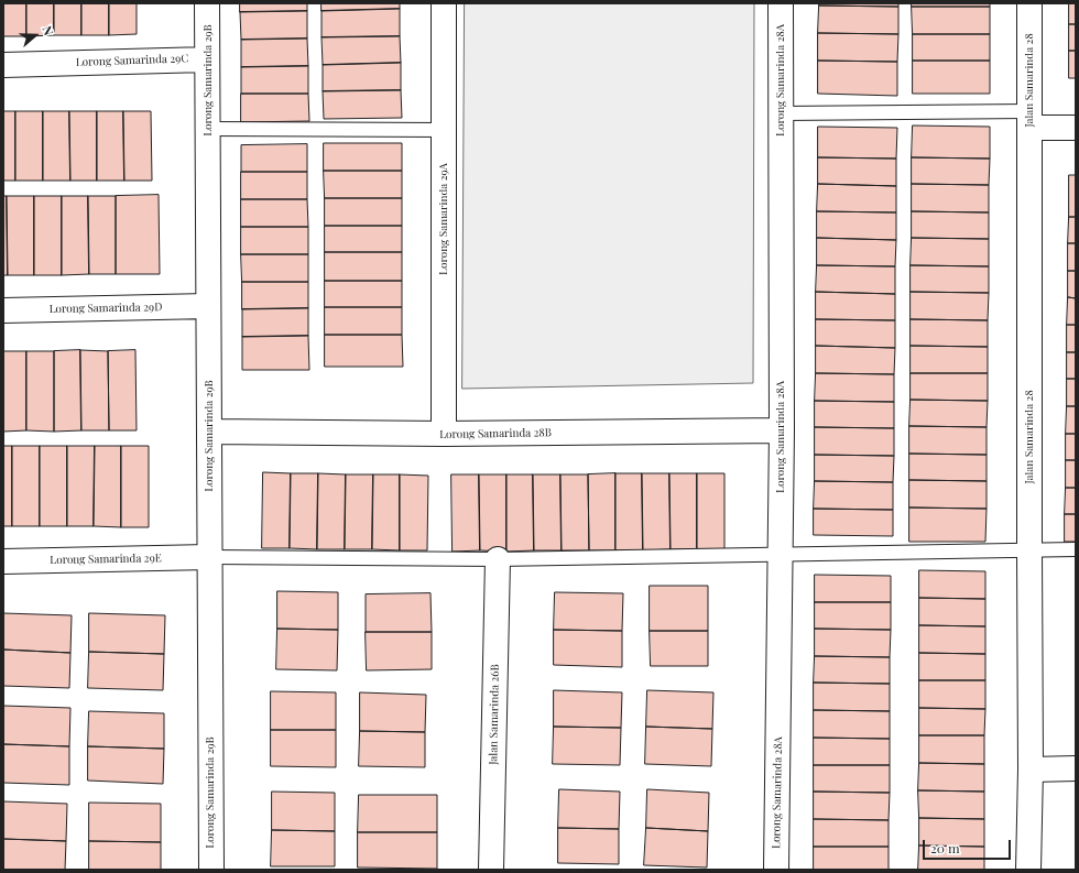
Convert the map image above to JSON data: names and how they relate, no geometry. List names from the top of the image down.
{
  "streets": {
    "street": [
      "Lorong Samarinda 29C",
      "Lorong Samarinda 29B",
      "Lorong Samarinda 28A",
      "Jalan Samarinda 28",
      "Lorong Samarinda 29A",
      "Lorong Samarinda 29D",
      "Lorong Samarinda 28B",
      "Lorong Samarinda 29E",
      "Jalan Samarinda 26B"
    ]
  },
  "crossings": [
    ["Lorong Samarinda 29C", "Lorong Samarinda 29B"],
    ["Lorong Samarinda 29B", "Lorong Samarinda 29D"],
    ["Lorong Samarinda 29B", "Lorong Samarinda 28B"],
    ["Lorong Samarinda 29B", "Lorong Samarinda 29E"],
    ["Lorong Samarinda 28A", "Lorong Samarinda 28B"],
    ["Lorong Samarinda 29A", "Lorong Samarinda 28B"]
  ],
  "scale_bar": "20 m",
  "north": "right"
}
